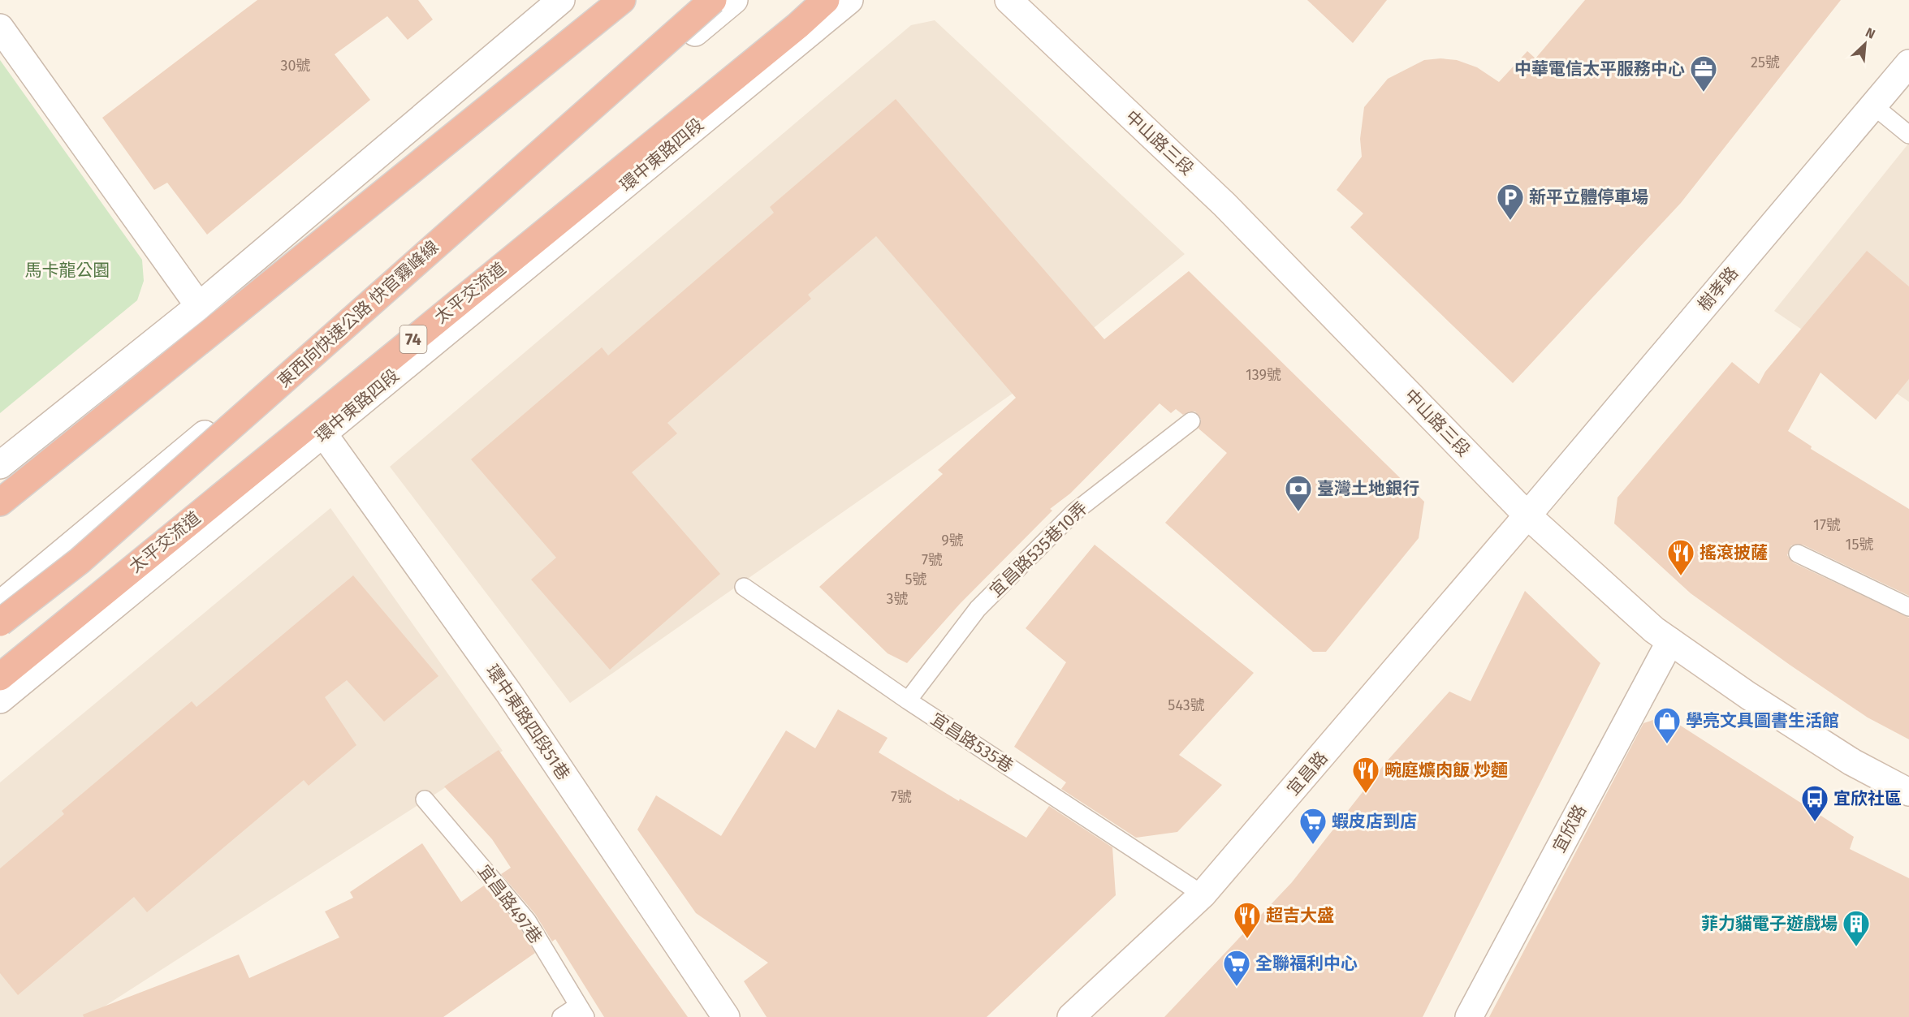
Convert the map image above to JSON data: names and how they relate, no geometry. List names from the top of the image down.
{
  "streets": {
    "highway": ["太平交流道", "東西向快速公路 快官霧峰線", "74"],
    "street": [
      "中山路三段",
      "環中東路四段",
      "樹孝路",
      "環中東路四段51巷",
      "宜昌路",
      "宜欣路"
    ],
    "lane": ["宜昌路535巷10弄", "宜昌路535巷", "宜昌路497巷"]
  },
  "crossings": [
    ["中山路三段", "樹孝路"],
    ["中山路三段", "宜昌路"],
    ["中山路三段", "宜欣路"],
    ["環中東路四段", "環中東路四段51巷"],
    ["樹孝路", "宜昌路"],
    ["宜昌路535巷10弄", "宜昌路535巷"],
    ["宜昌路535巷", "宜昌路"]
  ],
  "parks": ["馬卡龍公園"],
  "places": {
    "office": ["中華電信太平服務中心"],
    "parking": ["新平立體停車場"],
    "bank": ["臺灣土地銀行"],
    "restaurant": ["搖滾披薩", "畹庭爌肉飯 炒麵", "超吉大盛"],
    "shop": ["學亮文具圖書生活館"],
    "bus stop": ["宜欣社區"],
    "supermarket": ["蝦皮店到店", "全聯福利中心"],
    "building": ["菲力貓電子遊戲場"]
  },
  "house_numbers": [
    "25號",
    "30號",
    "139號",
    "17號",
    "9號",
    "15號",
    "7號",
    "5號",
    "3號",
    "543號",
    "7號"
  ],
  "north": "top right"
}
